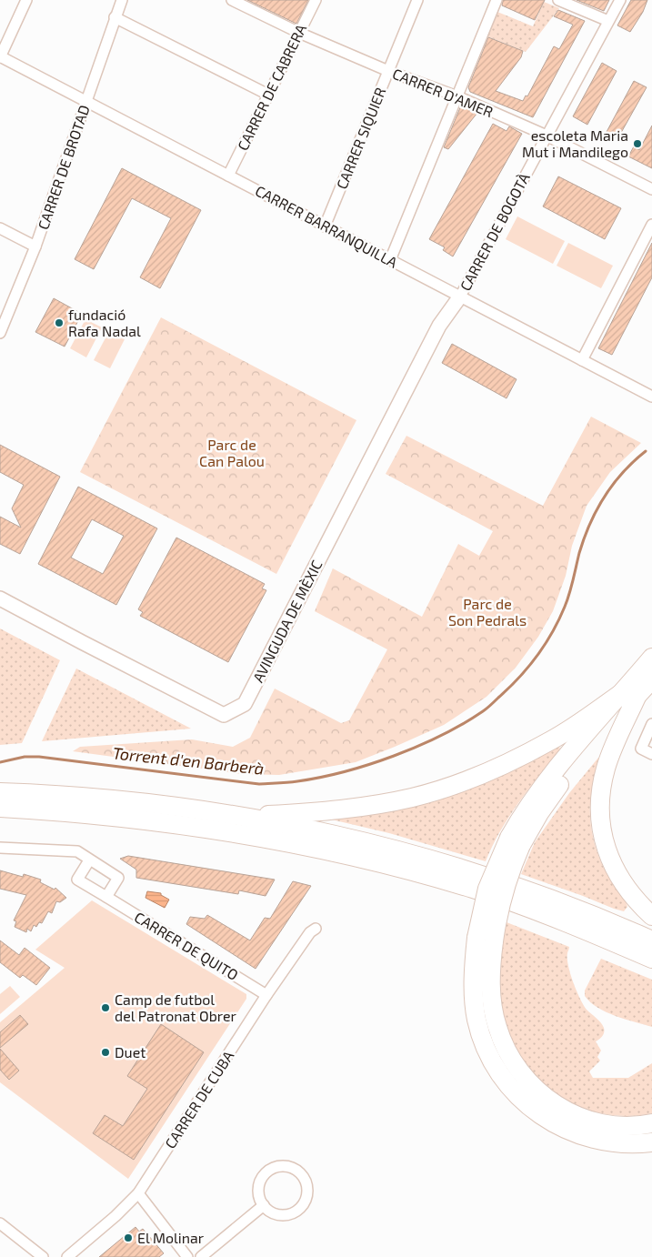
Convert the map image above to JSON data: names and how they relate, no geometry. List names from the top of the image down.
{
  "streets": {
    "street": [
      "CARRER DE CABRERA",
      "CARRER D'AMER",
      "CARRER SIQUIER",
      "CARRER DE BROTAD",
      "CARRER BARRANQUILLA",
      "CARRER DE BOGOTÀ",
      "AVINGUDA DE MÈXIC",
      "CARRER DE QUITO",
      "CARRER DE CUBA"
    ]
  },
  "crossings": [
    ["CARRER DE CABRERA", "CARRER D'AMER"],
    ["CARRER DE CABRERA", "CARRER BARRANQUILLA"],
    ["CARRER D'AMER", "CARRER SIQUIER"],
    ["CARRER D'AMER", "CARRER DE BOGOTÀ"],
    ["CARRER SIQUIER", "CARRER BARRANQUILLA"],
    ["CARRER DE BROTAD", "CARRER BARRANQUILLA"],
    ["CARRER BARRANQUILLA", "CARRER DE BOGOTÀ"],
    ["CARRER BARRANQUILLA", "AVINGUDA DE MÈXIC"],
    ["CARRER DE BOGOTÀ", "AVINGUDA DE MÈXIC"],
    ["CARRER DE QUITO", "CARRER DE CUBA"]
  ],
  "water": ["Torrent d'en Barberà"],
  "parks": ["Parc de Can Palou", "Parc de Son Pedrals"],
  "places": [
    "escoleta Maria Mut i Mandilego",
    "fundació Rafa Nadal",
    "Camp de futbol del Patronat Obrer",
    "Duet",
    "El Molinar"
  ]
}
